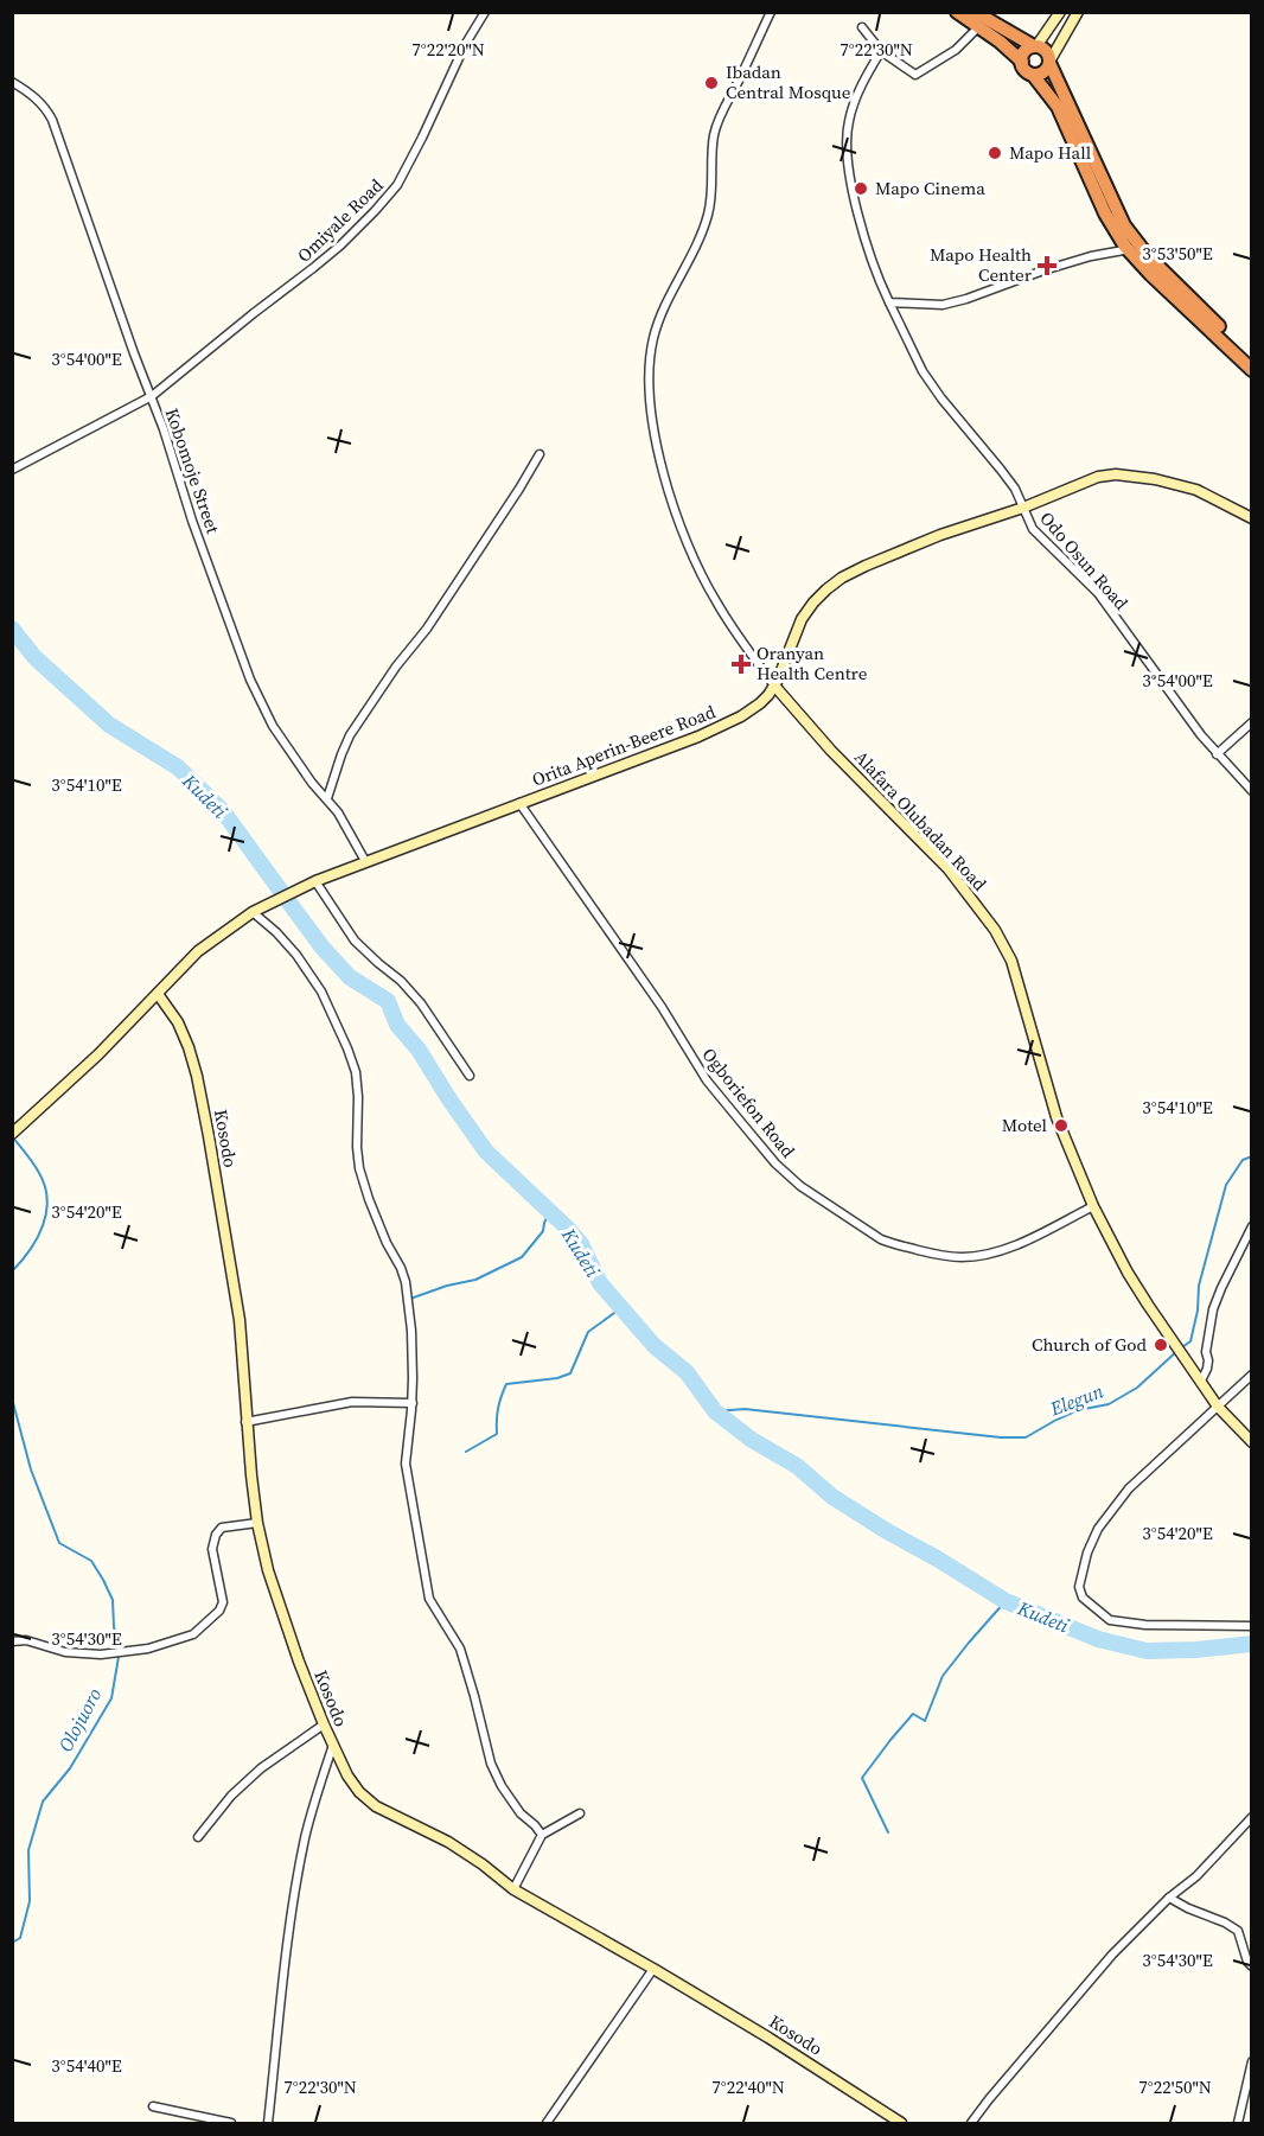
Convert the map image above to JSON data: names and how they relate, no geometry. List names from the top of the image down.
{
  "streets": {
    "main road": ["Orita Aperin-Beere Road", "Alafara Olubadan Road", "Kosodo"],
    "street": [
      "Omiyale Road",
      "Kobomoje Street",
      "Odo Osun Road",
      "Ogboriefon Road"
    ]
  },
  "crossings": [
    ["Omiyale Road", "Kobomoje Street"],
    ["Kobomoje Street", "Orita Aperin-Beere Road"],
    ["Odo Osun Road", "Orita Aperin-Beere Road"],
    ["Orita Aperin-Beere Road", "Alafara Olubadan Road"],
    ["Orita Aperin-Beere Road", "Ogboriefon Road"],
    ["Orita Aperin-Beere Road", "Kosodo"],
    ["Alafara Olubadan Road", "Ogboriefon Road"]
  ],
  "water": ["Kudeti", "Elegun", "Olojuoro"],
  "places": {
    "other": [
      "Ibadan Central Mosque",
      "Mapo Hall",
      "Mapo Cinema",
      "Motel",
      "Church of God"
    ],
    "health": ["Mapo Health Center", "Oranyan Health Centre"]
  },
  "coordinates": [
    "7°22'20\"N",
    "7°22'30\"N",
    "3°53'50\"E",
    "3°54'00\"E",
    "3°54'10\"E",
    "3°54'20\"E",
    "3°54'30\"E",
    "3°54'40\"E",
    "7°22'40\"N",
    "7°22'50\"N"
  ]
}
